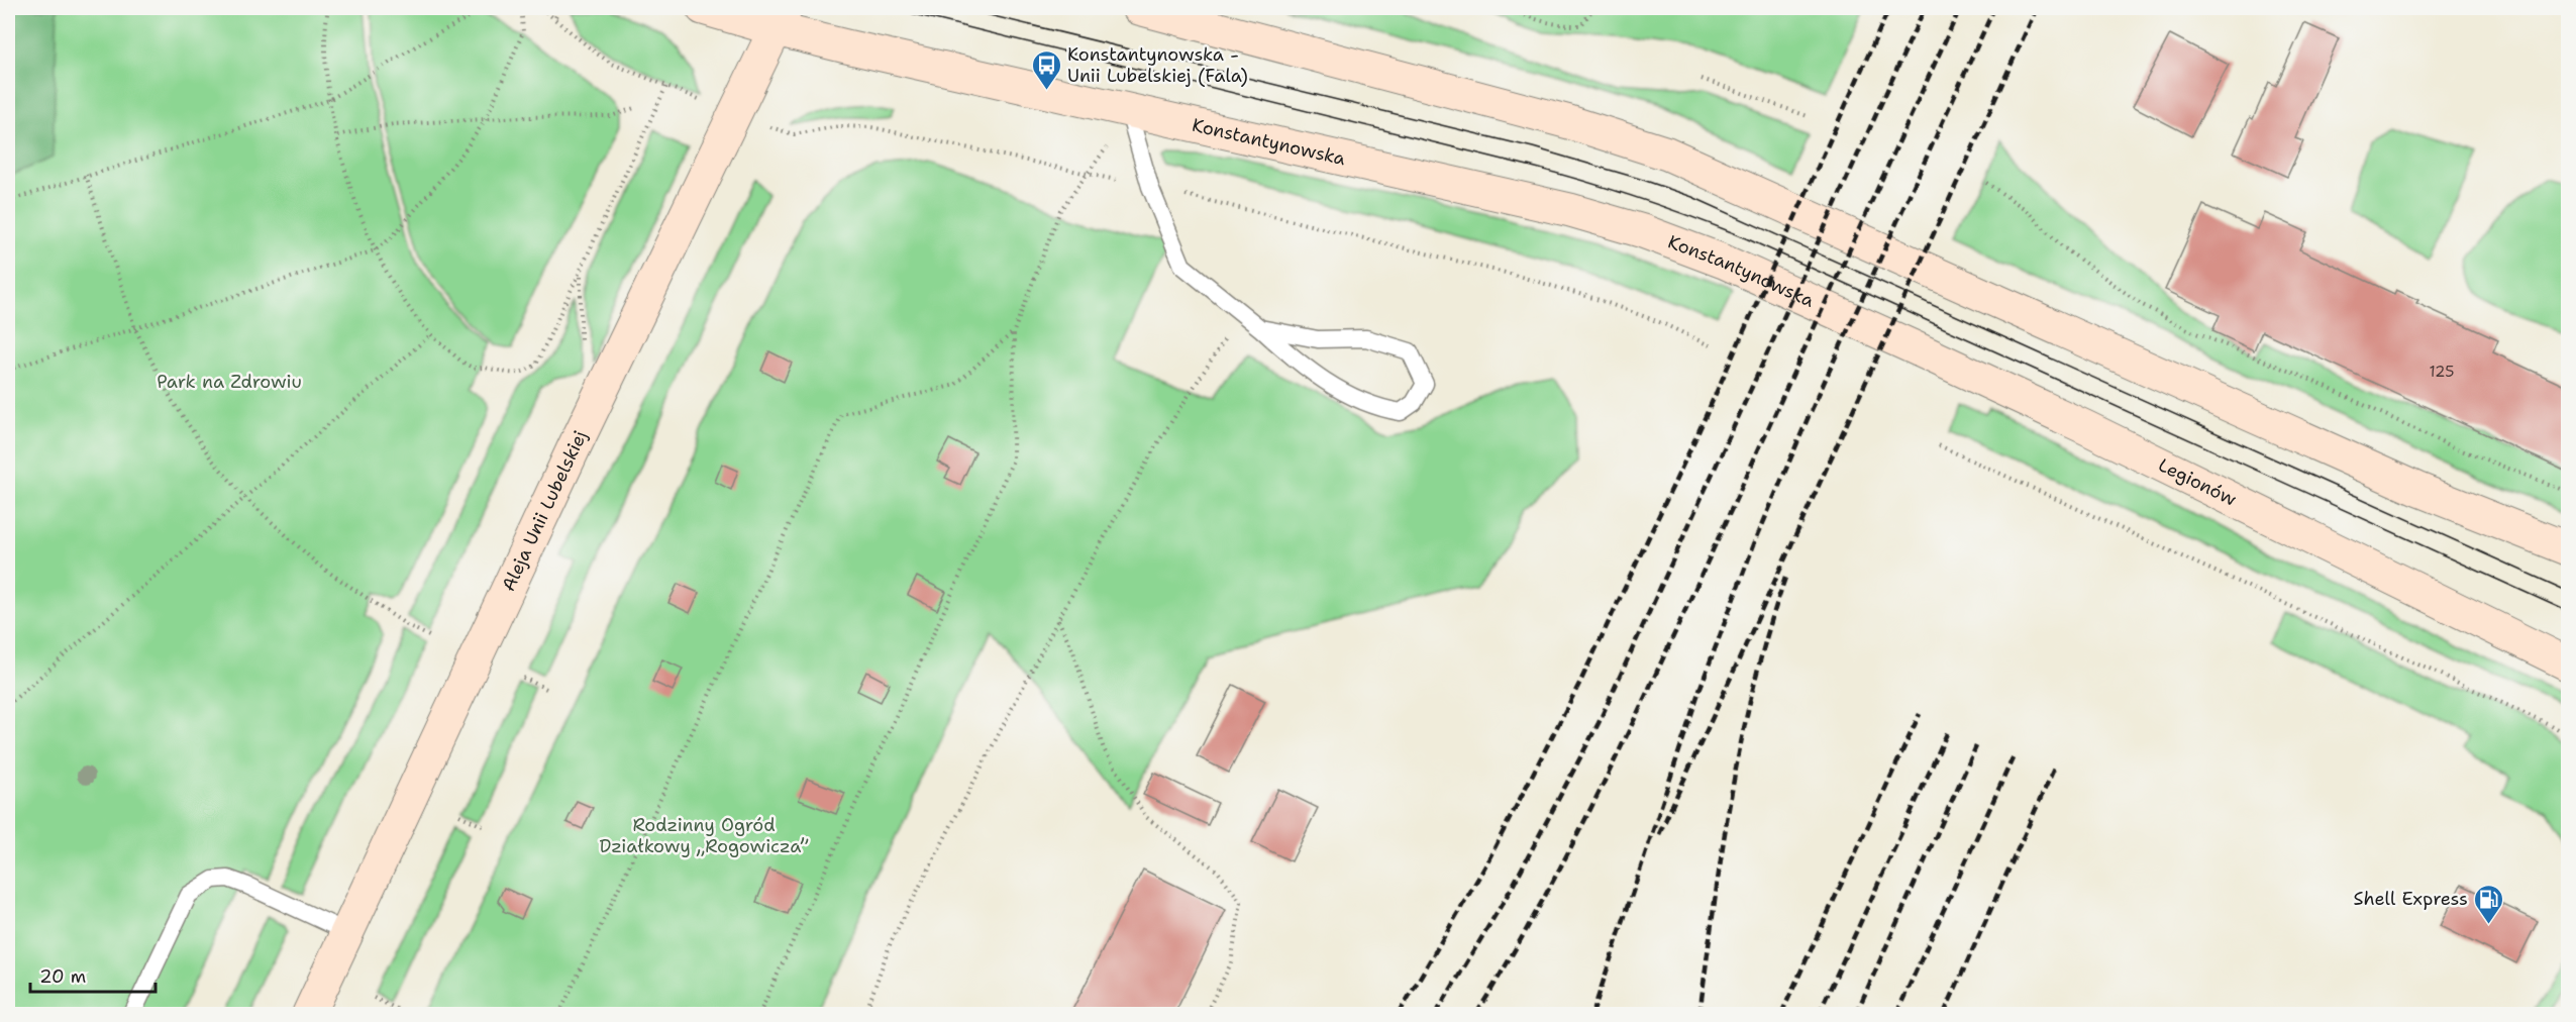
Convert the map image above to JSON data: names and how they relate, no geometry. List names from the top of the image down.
{
  "streets": {
    "main road": ["Konstantynowska", "Legionów", "Aleja Unii Lubelskiej"]
  },
  "crossings": [
    ["Konstantynowska", "Legionów"],
    ["Konstantynowska", "Aleja Unii Lubelskiej"]
  ],
  "parks": ["Park na Zdrowiu", "Rodzinny Ogród Działkowy „Rogowicza”"],
  "places": {
    "bus stop": ["Konstantynowska - Unii Lubelskiej (Fala)"],
    "fuel station": ["Shell Express"]
  },
  "house_numbers": ["125"],
  "scale_bar": "20 m"
}
